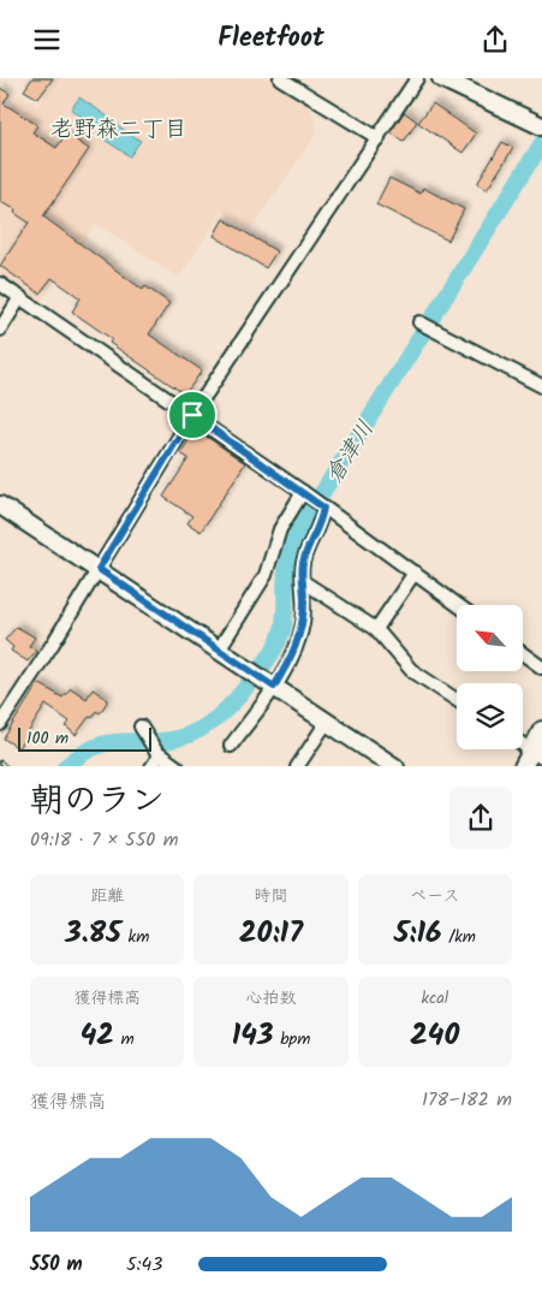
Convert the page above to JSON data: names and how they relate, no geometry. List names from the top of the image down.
{
  "districts": ["老野森二丁目"],
  "water": ["倉津川"],
  "scale_bar": "100 m",
  "north": "top left",
  "page": {
    "header": "Fleetfoot",
    "scale": "100 m",
    "heading": ["朝のラン", "09:18 · 7 × 550 m"],
    "stats": [
      ["距離", "3.85 km"],
      ["時間", "20:17"],
      ["ペース", "5:16 /km"],
      ["獲得標高", "42 m"],
      ["心拍数", "143 bpm"],
      ["kcal", "240"]
    ],
    "chart": ["獲得標高", "178–182 m"],
    "list": [
      {
        "name": "550 m",
        "note": "5:43"
      }
    ]
  }
}
